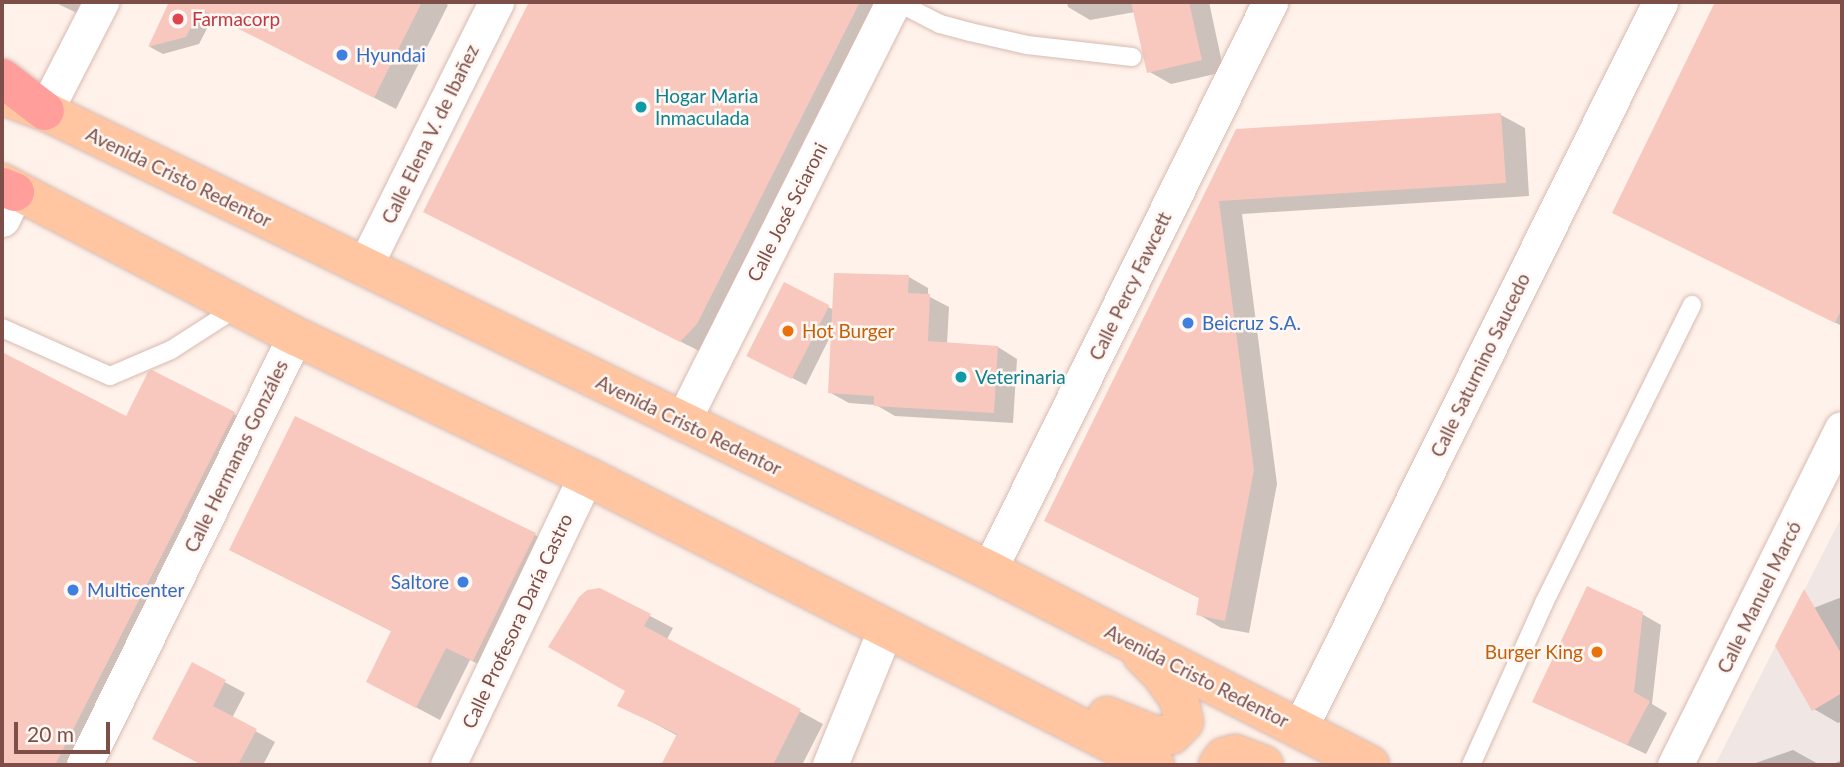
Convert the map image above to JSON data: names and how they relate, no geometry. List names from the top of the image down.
{
  "streets": {
    "main road": ["Avenida Cristo Redentor"],
    "street": [
      "Calle Elena V. de Ibañez",
      "Calle José Sciaroni",
      "Calle Percy Fawcett",
      "Calle Saturnino Saucedo",
      "Calle Hermanas Gonzáles",
      "Calle Manuel Marcó",
      "Calle Profesora Daría Castro"
    ]
  },
  "crossings": [
    ["Calle Elena V. de Ibañez", "Avenida Cristo Redentor"],
    ["Avenida Cristo Redentor", "Calle José Sciaroni"],
    ["Avenida Cristo Redentor", "Calle Percy Fawcett"],
    ["Avenida Cristo Redentor", "Calle Saturnino Saucedo"]
  ],
  "places": [
    "Farmacorp",
    "Hyundai",
    "Hogar Maria Inmaculada",
    "Beicruz S.A.",
    "Hot Burger",
    "Veterinaria",
    "Saltore",
    "Multicenter",
    "Burger King"
  ],
  "scale_bar": "20 m"
}
